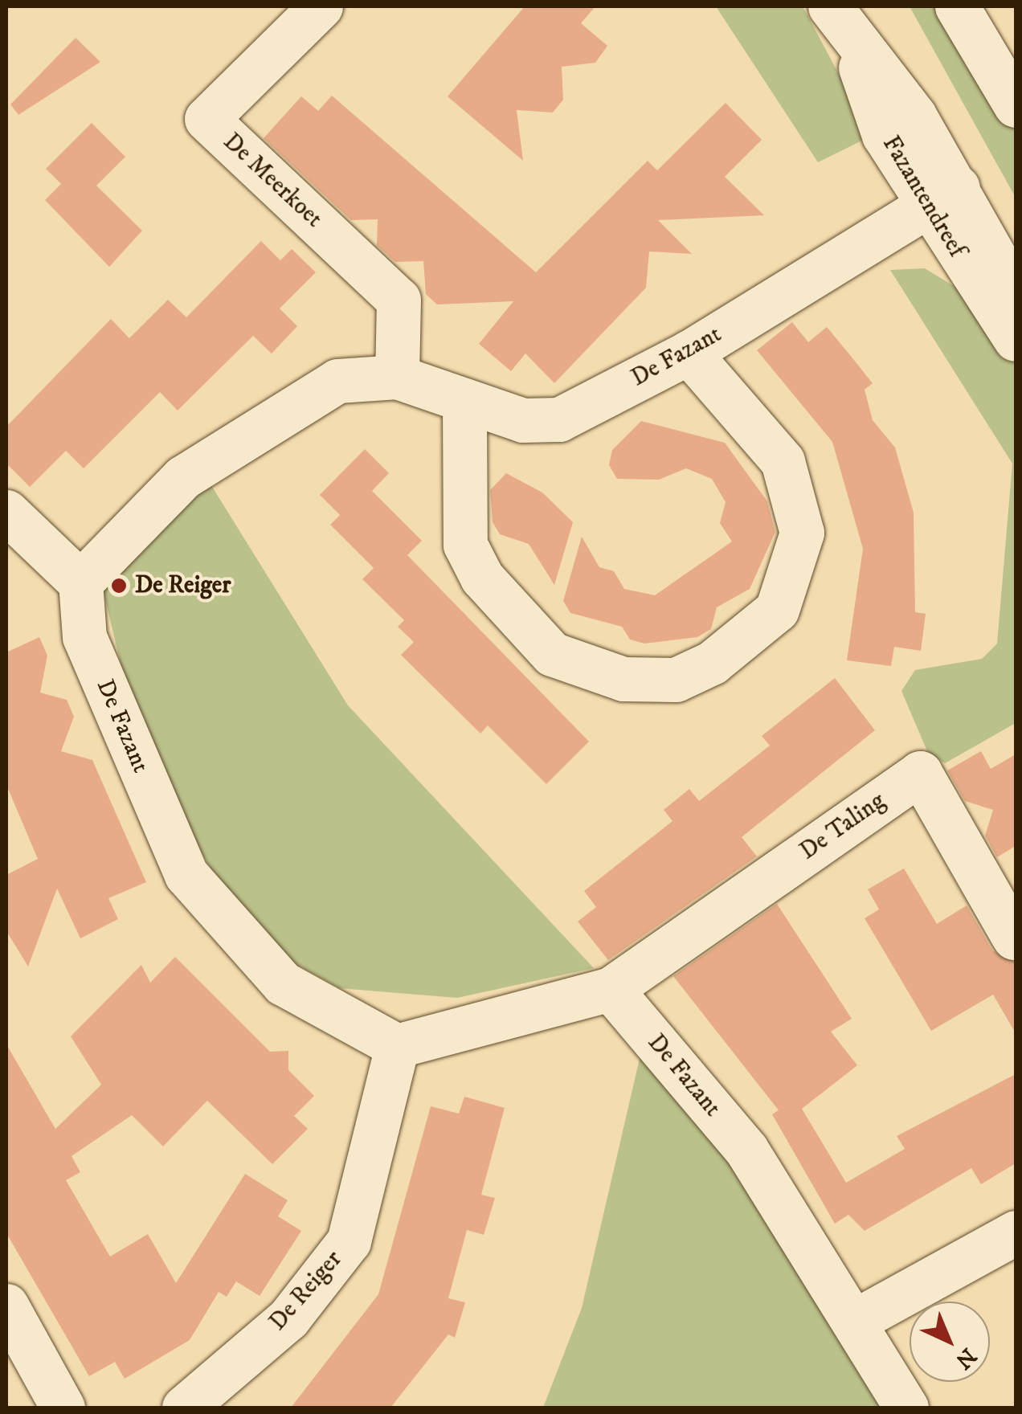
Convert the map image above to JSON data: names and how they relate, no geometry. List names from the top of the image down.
{
  "streets": {
    "street": [
      "De Meerkoet",
      "Fazantendreef",
      "De Fazant",
      "De Taling",
      "De Reiger"
    ]
  },
  "crossings": [
    ["De Meerkoet", "De Fazant"],
    ["Fazantendreef", "De Fazant"],
    ["De Fazant", "De Taling"],
    ["De Fazant", "De Reiger"]
  ],
  "places": ["De Reiger"],
  "north": "bottom right"
}
